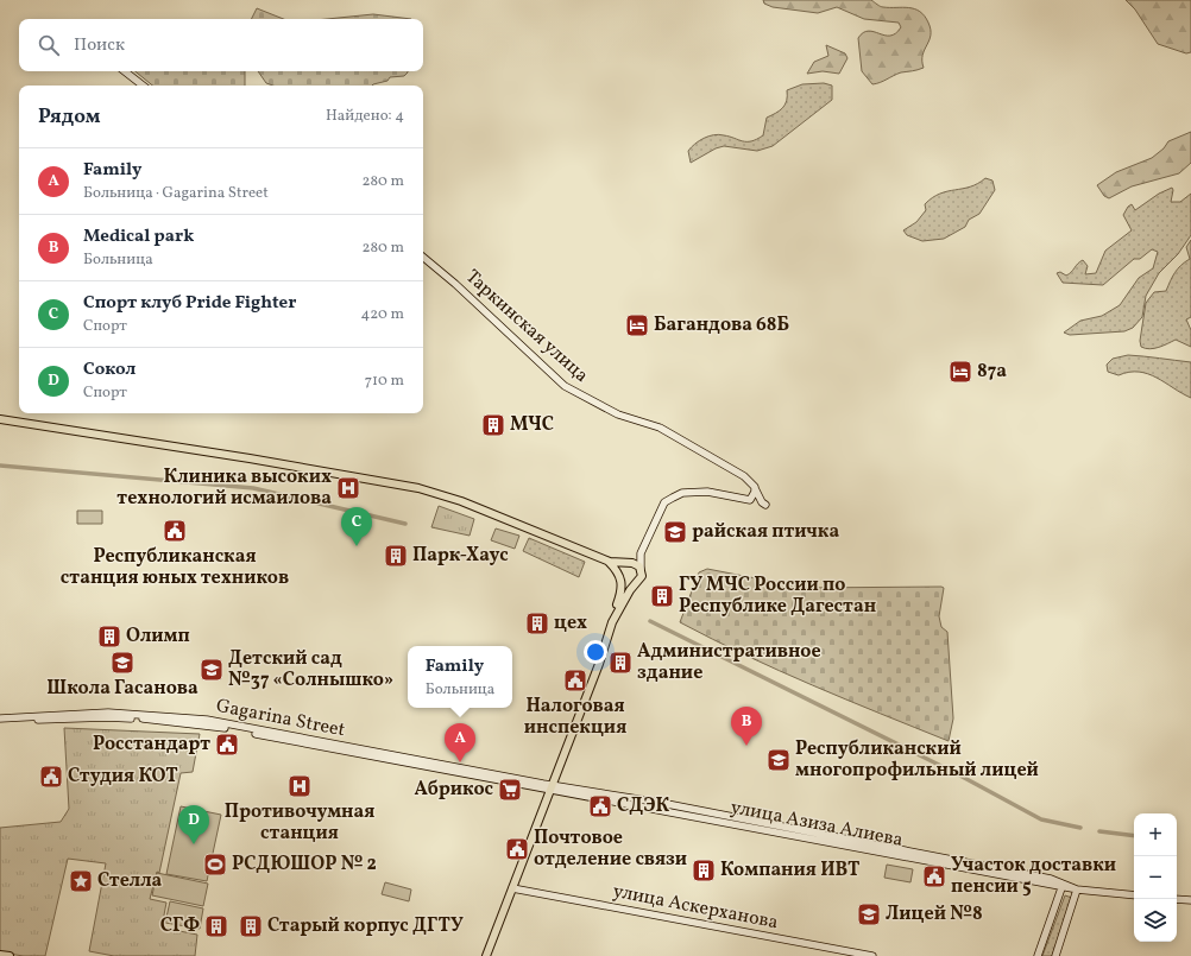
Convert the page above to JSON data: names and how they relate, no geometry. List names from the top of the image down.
{
  "streets": {
    "main road": [
      "Таркинская улица",
      "Gagarina Street",
      "улица Азиза Алиева",
      "улица Аскерханова"
    ]
  },
  "crossings": [
    ["Gagarina Street", "улица Азиза Алиева"]
  ],
  "places": {
    "hotel": ["Багандова 68Б", "87а"],
    "building": [
      "МЧС",
      "Парк-Хаус",
      "ГУ МЧС России по Республике Дагестан",
      "цех",
      "Олимп",
      "Административное здание",
      "Компания ИВТ",
      "СГФ",
      "Старый корпус ДГТУ"
    ],
    "hospital": ["Клиника высоких технологий исмаилова", "Противочумная станция"],
    "public building": [
      "Республиканская станция юных техников",
      "Налоговая инспекция",
      "Росстандарт",
      "Студия КОТ",
      "СДЭК",
      "Почтовое отделение связи",
      "Участок доставки пенсии 5"
    ],
    "school or university": [
      "райская птичка",
      "Школа Гасанова",
      "Детский сад №37 «Солнышко»",
      "Республиканский многопрофильный лицей",
      "Лицей №8"
    ],
    "supermarket": ["Абрикос"],
    "sports": ["РСДЮШОР № 2"],
    "place": ["Стелла"]
  },
  "page": {
    "search": "Поиск",
    "heading": ["Рядом", "Найдено: 4"],
    "list": [
      {
        "mark": "A",
        "name": "Family",
        "note": "Больница · Gagarina Street",
        "value": "280 m"
      },
      {
        "mark": "B",
        "name": "Medical park",
        "note": "Больница",
        "value": "280 m"
      },
      {
        "mark": "C",
        "name": "Спорт клуб Pride Fighter",
        "note": "Спорт",
        "value": "420 m"
      },
      {
        "mark": "D",
        "name": "Сокол",
        "note": "Спорт",
        "value": "710 m"
      }
    ],
    "pins": [
      "C",
      "B",
      "A",
      "D"
    ],
    "popup": ["Family", "Больница"],
    "map_buttons": ["+", "−"]
  }
}
